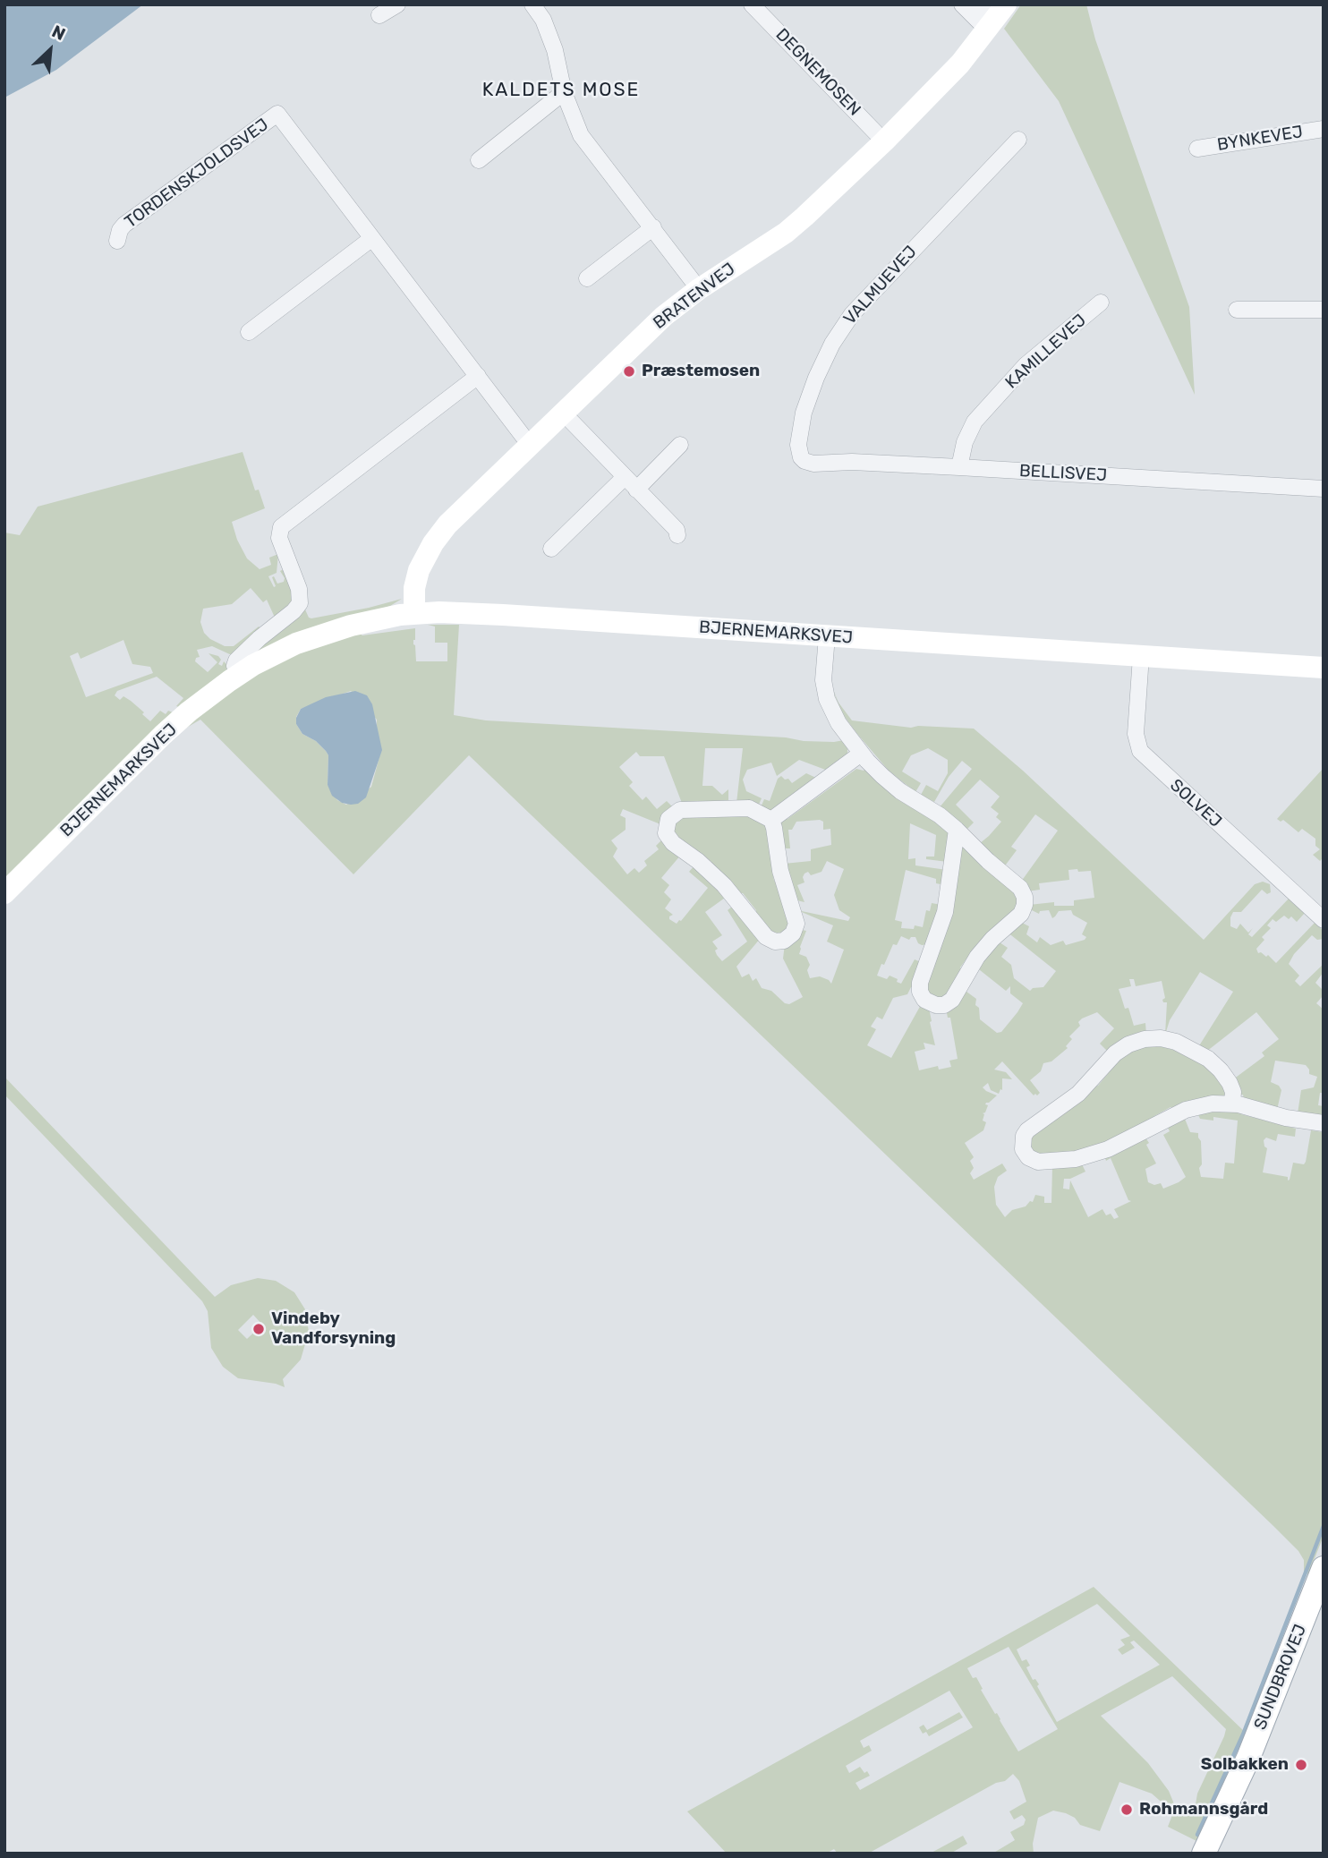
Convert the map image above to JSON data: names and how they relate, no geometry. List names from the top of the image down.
{
  "streets": {
    "main road": ["SUNDBROVEJ"],
    "street": [
      "DEGNEMOSEN",
      "BYNKEVEJ",
      "TORDENSKJOLDSVEJ",
      "VALMUEVEJ",
      "BRATENVEJ",
      "KAMILLEVEJ",
      "BELLISVEJ",
      "BJERNEMARKSVEJ",
      "SOLVEJ"
    ]
  },
  "crossings": [
    ["DEGNEMOSEN", "BRATENVEJ"],
    ["TORDENSKJOLDSVEJ", "BRATENVEJ"],
    ["VALMUEVEJ", "BELLISVEJ"],
    ["BRATENVEJ", "BJERNEMARKSVEJ"],
    ["KAMILLEVEJ", "BELLISVEJ"],
    ["BJERNEMARKSVEJ", "SOLVEJ"]
  ],
  "districts": ["KALDETS MOSE"],
  "places": [
    "Præstemosen",
    "Vindeby Vandforsyning",
    "Solbakken",
    "Rohmannsgård"
  ],
  "north": "top right"
}
